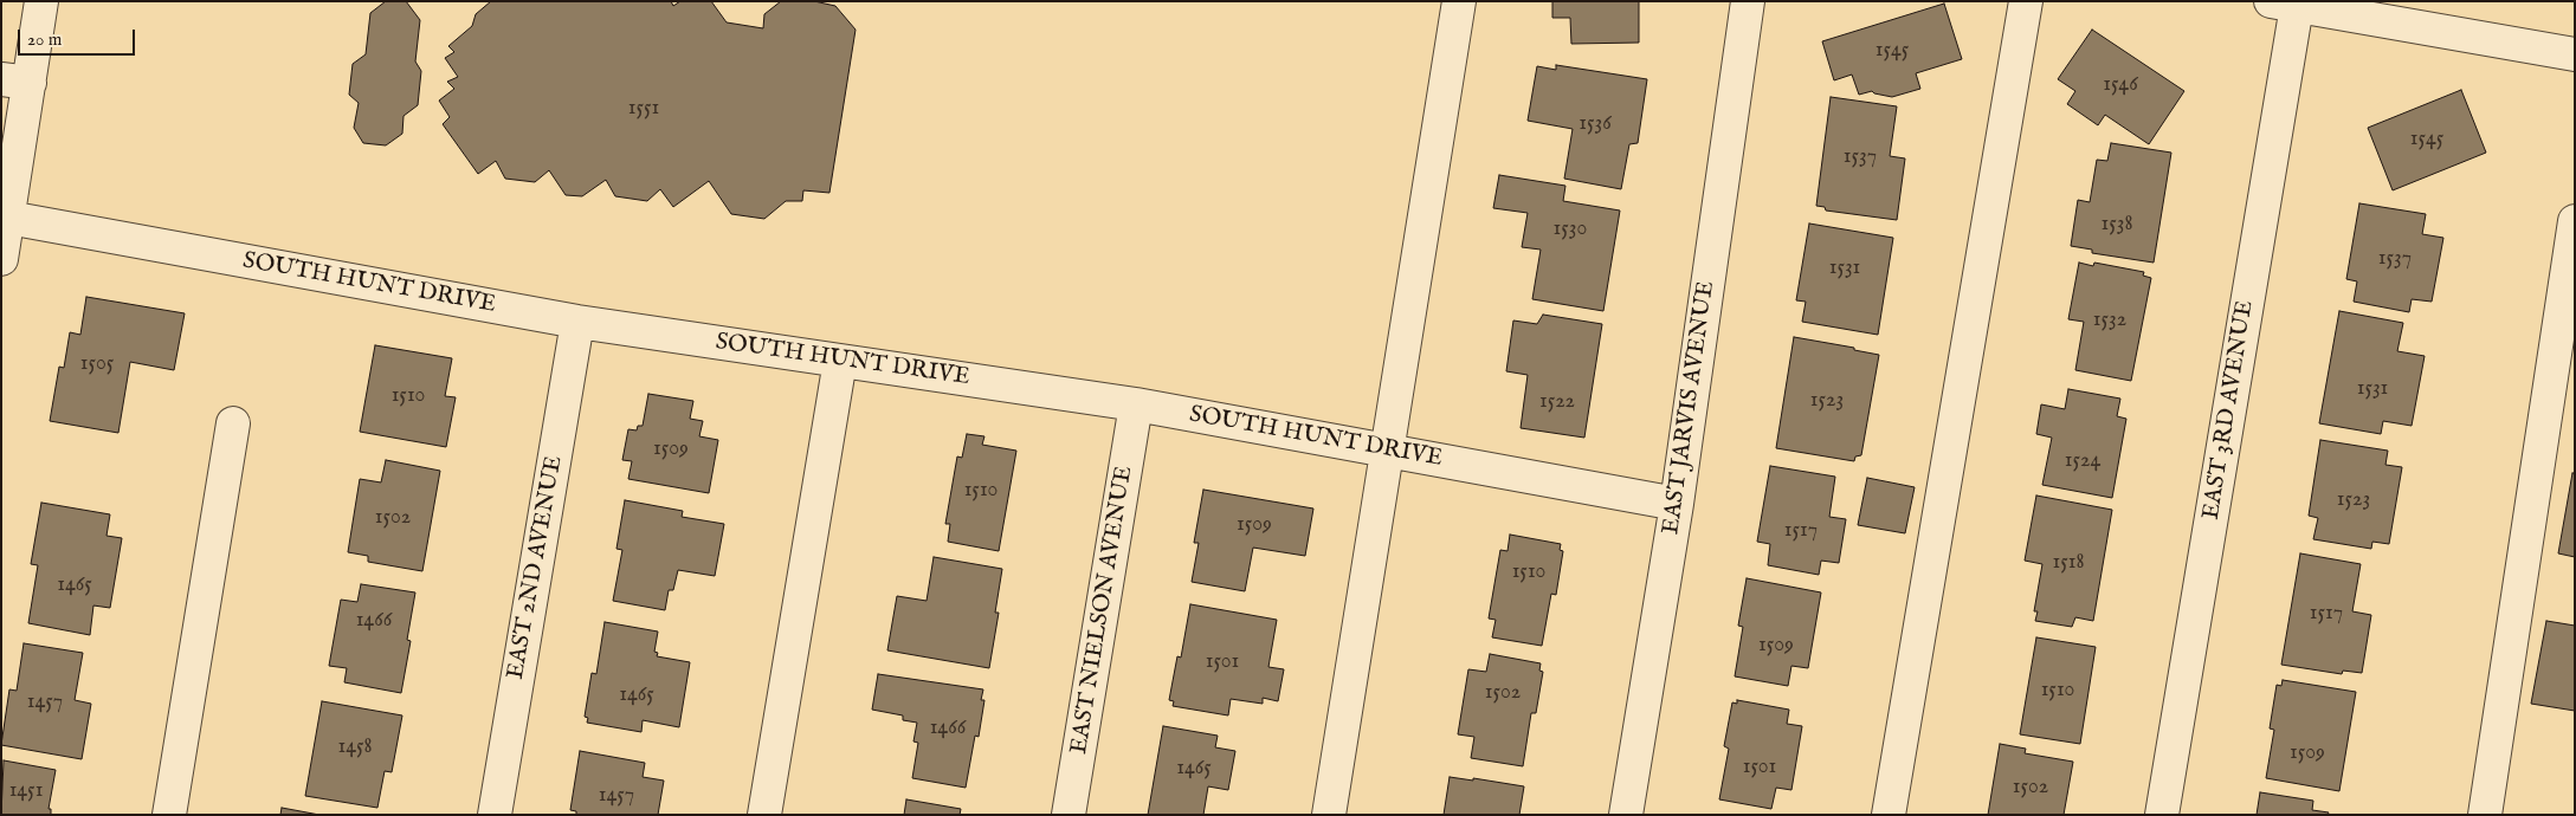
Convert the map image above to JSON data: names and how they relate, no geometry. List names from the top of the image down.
{
  "streets": {
    "street": [
      "SOUTH HUNT DRIVE",
      "EAST JARVIS AVENUE",
      "EAST 3RD AVENUE",
      "EAST 2ND AVENUE",
      "EAST NIELSON AVENUE"
    ]
  },
  "crossings": [
    ["SOUTH HUNT DRIVE", "EAST JARVIS AVENUE"],
    ["SOUTH HUNT DRIVE", "EAST 2ND AVENUE"],
    ["SOUTH HUNT DRIVE", "EAST NIELSON AVENUE"]
  ],
  "house_numbers": [
    "1545",
    "1546",
    "1551",
    "1536",
    "1545",
    "1537",
    "1538",
    "1530",
    "1537",
    "1531",
    "1532",
    "1505",
    "1531",
    "1510",
    "1523",
    "1522",
    "1509",
    "1524",
    "1510",
    "1523",
    "1502",
    "1509",
    "1517",
    "1518",
    "1510",
    "1465",
    "1517",
    "1466",
    "1509",
    "1501",
    "1510",
    "1502",
    "1465",
    "1457",
    "1466",
    "1458",
    "1509",
    "1501",
    "1465",
    "1502",
    "1451",
    "1457"
  ],
  "scale_bar": "20 m"
}
